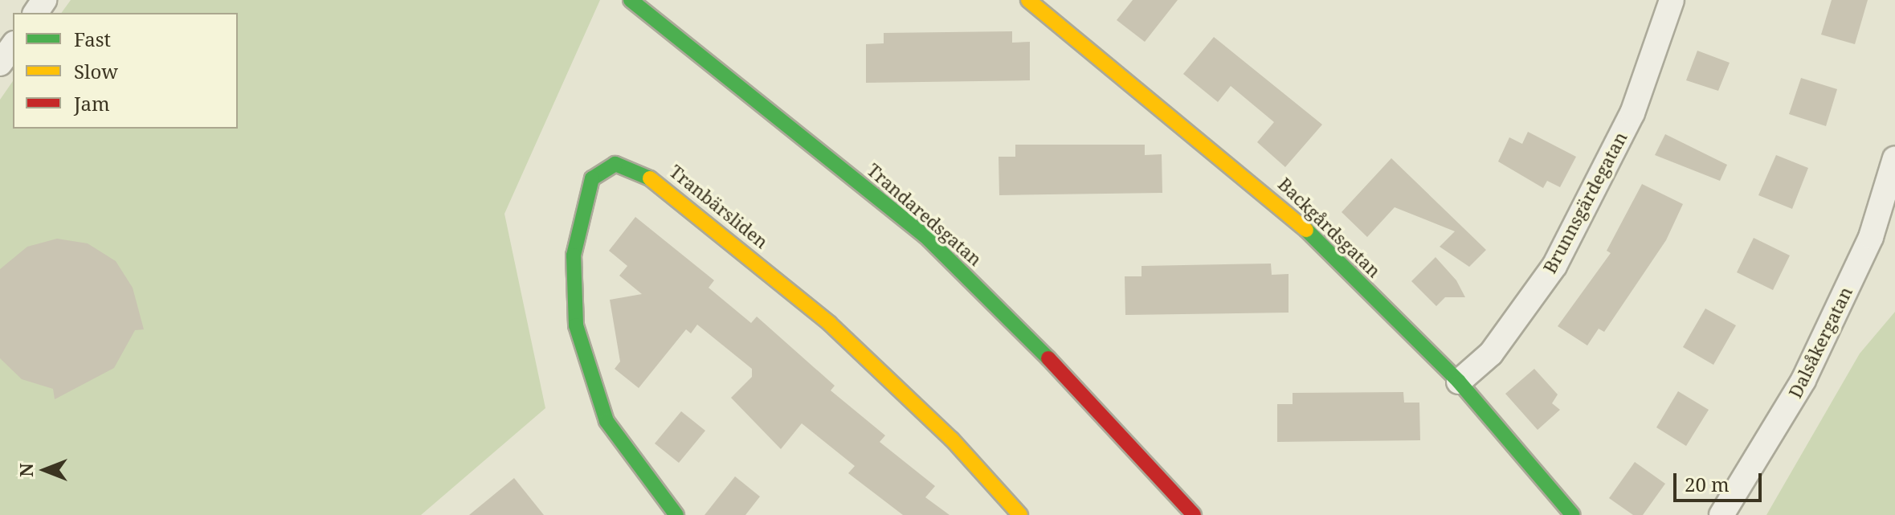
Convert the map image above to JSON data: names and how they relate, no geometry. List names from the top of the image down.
{
  "streets": {
    "street": [
      "Brunnsgärdegatan",
      "Tranbärsliden",
      "Trandaredsgatan",
      "Backgårdsgatan",
      "Dalsåkergatan"
    ]
  },
  "crossings": [
    ["Brunnsgärdegatan", "Backgårdsgatan"]
  ],
  "legend": ["Fast", "Slow", "Jam"],
  "scale_bar": "20 m",
  "north": "left"
}
